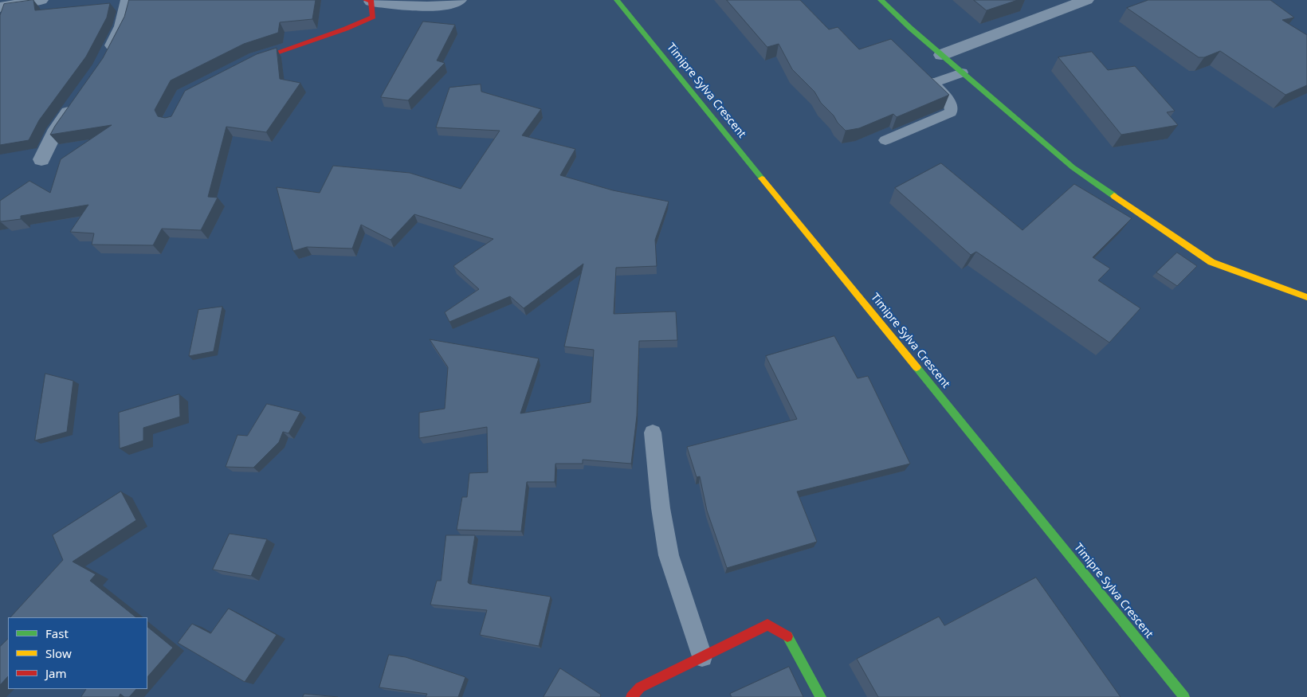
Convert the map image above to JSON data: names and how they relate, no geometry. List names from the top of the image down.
{
  "streets": {
    "street": ["Timipre Sylva Crescent"]
  },
  "legend": ["Fast", "Slow", "Jam"]
}
